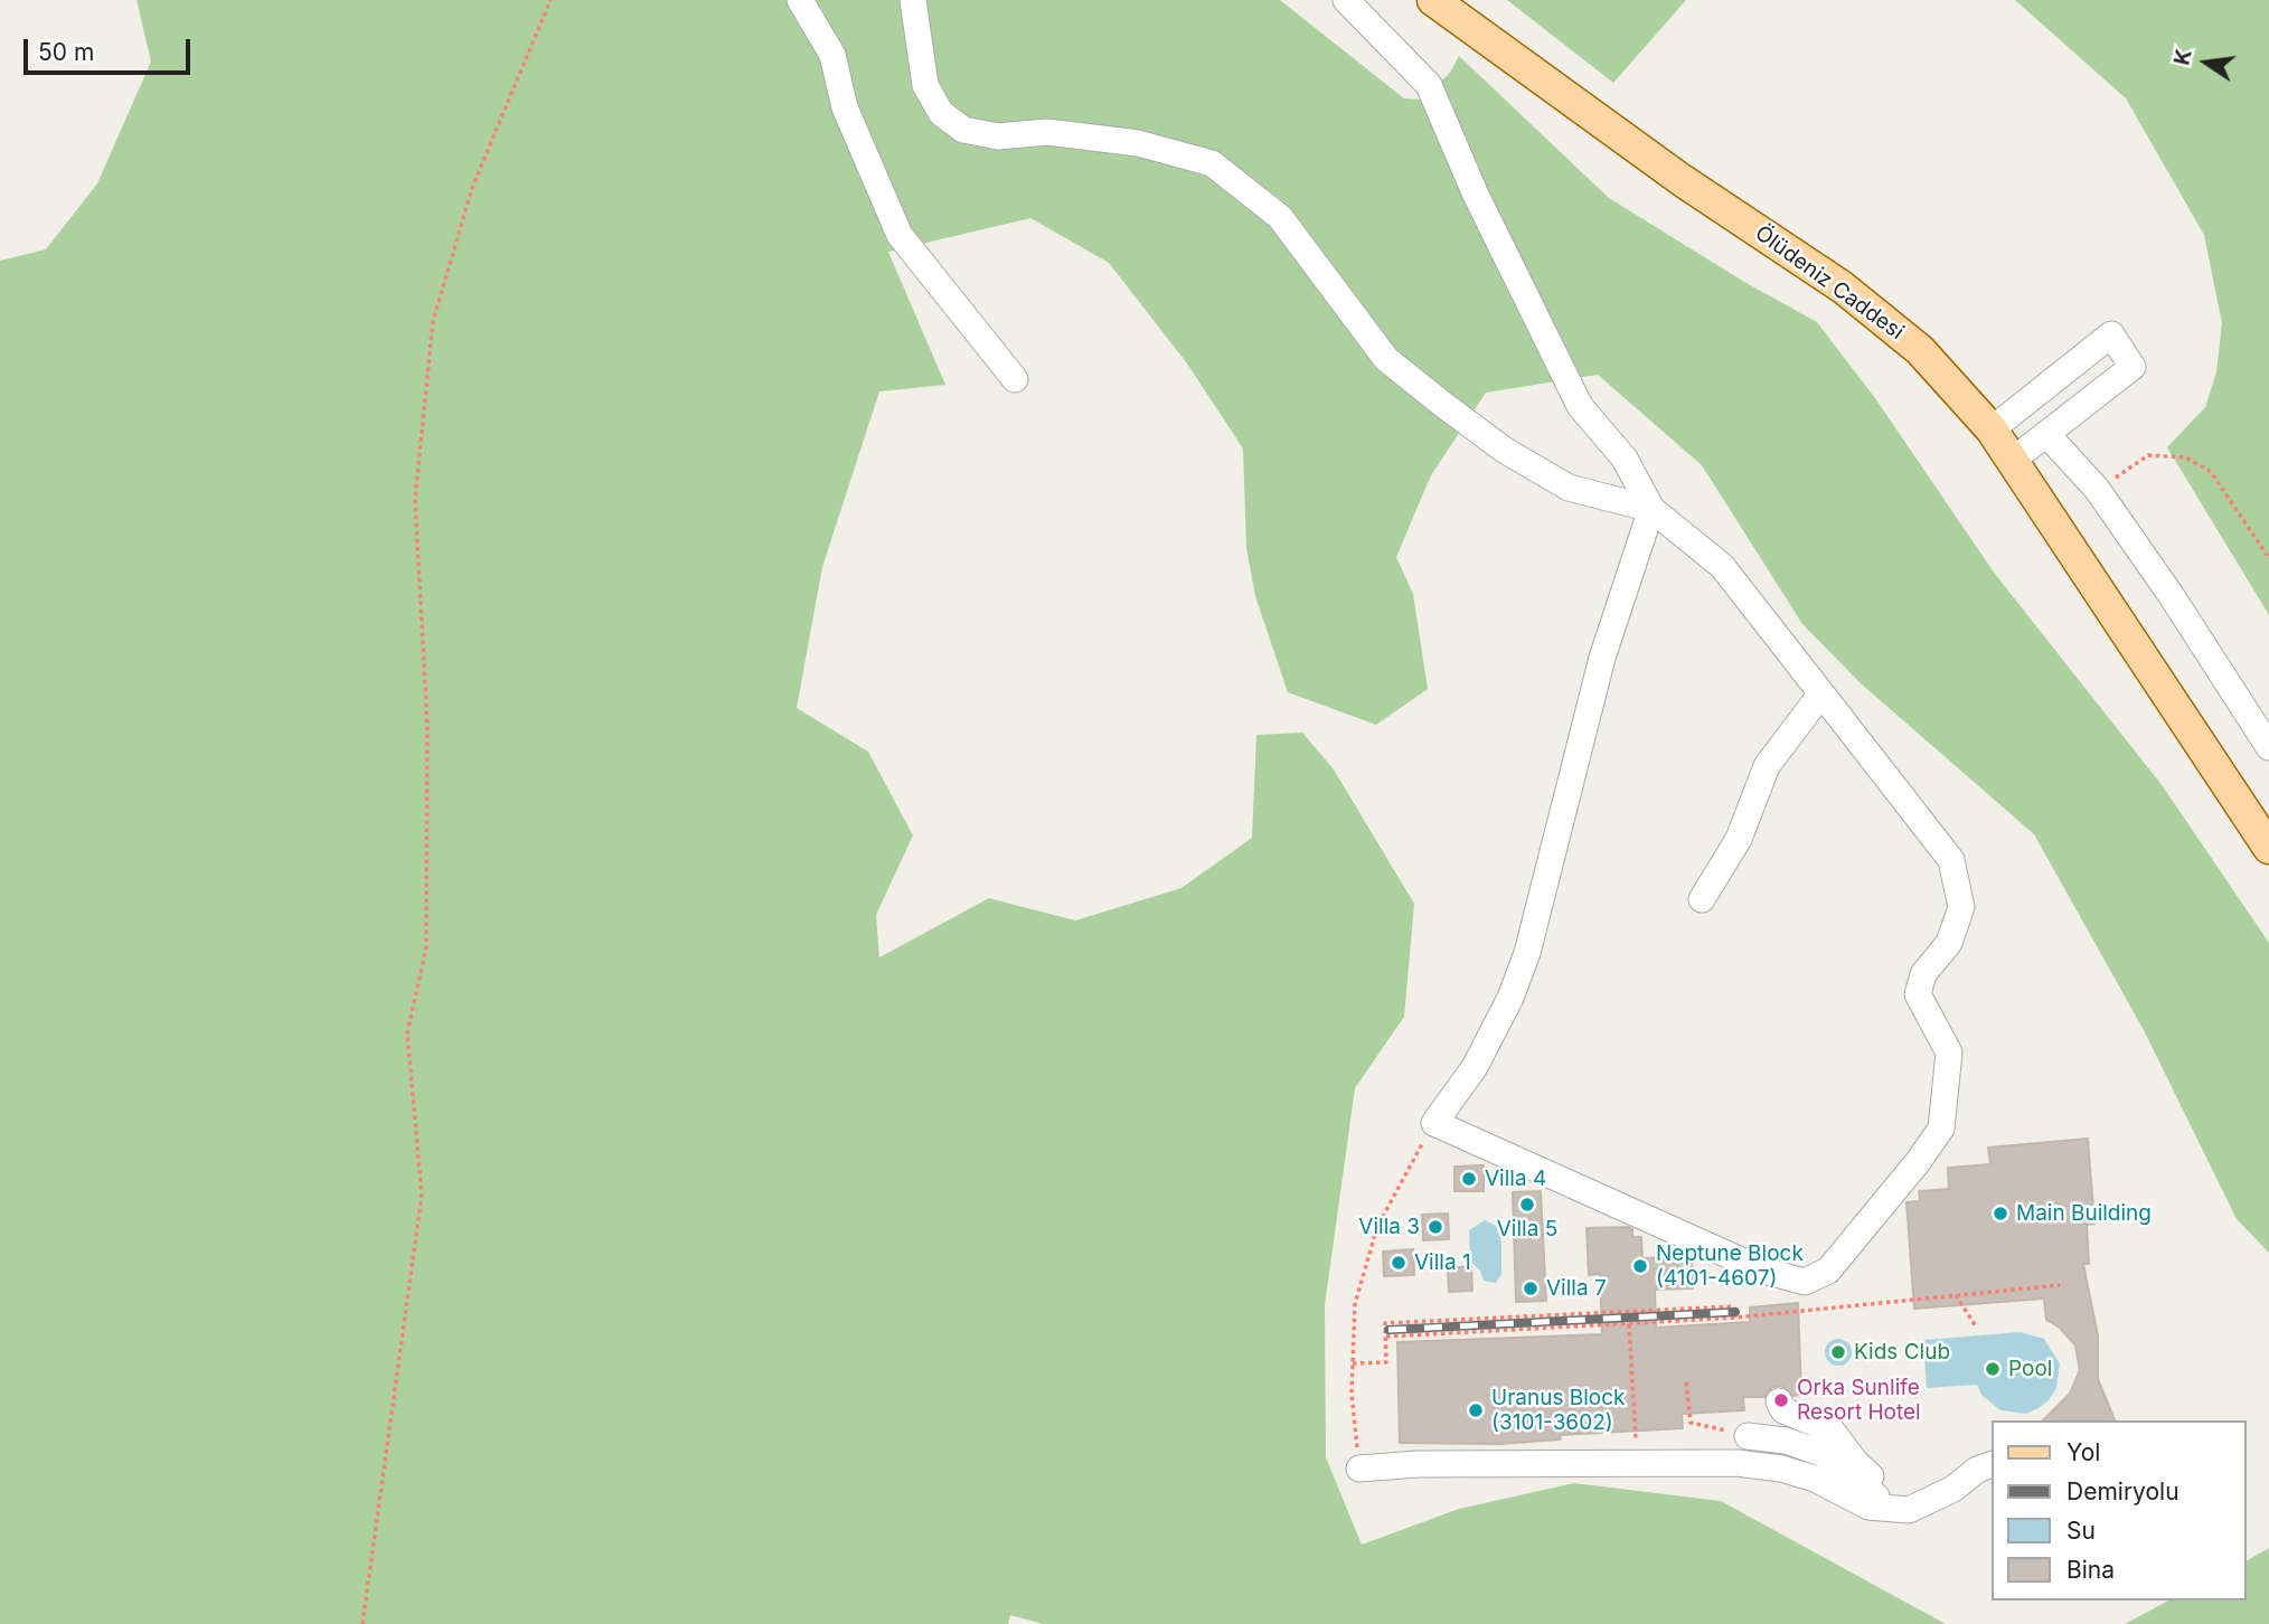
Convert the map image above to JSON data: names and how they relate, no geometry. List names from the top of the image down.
{
  "streets": {
    "main road": ["Ölüdeniz Caddesi"]
  },
  "places": [
    "Villa 4",
    "Villa 5",
    "Main Building",
    "Villa 3",
    "Villa 1",
    "Neptune Block (4101-4607)",
    "Villa 7",
    "Kids Club",
    "Pool",
    "Orka Sunlife Resort Hotel",
    "Uranus Block (3101-3602)"
  ],
  "legend": [
    "Yol",
    "Demiryolu",
    "Su",
    "Bina"
  ],
  "scale_bar": "50 m",
  "north": "left"
}
